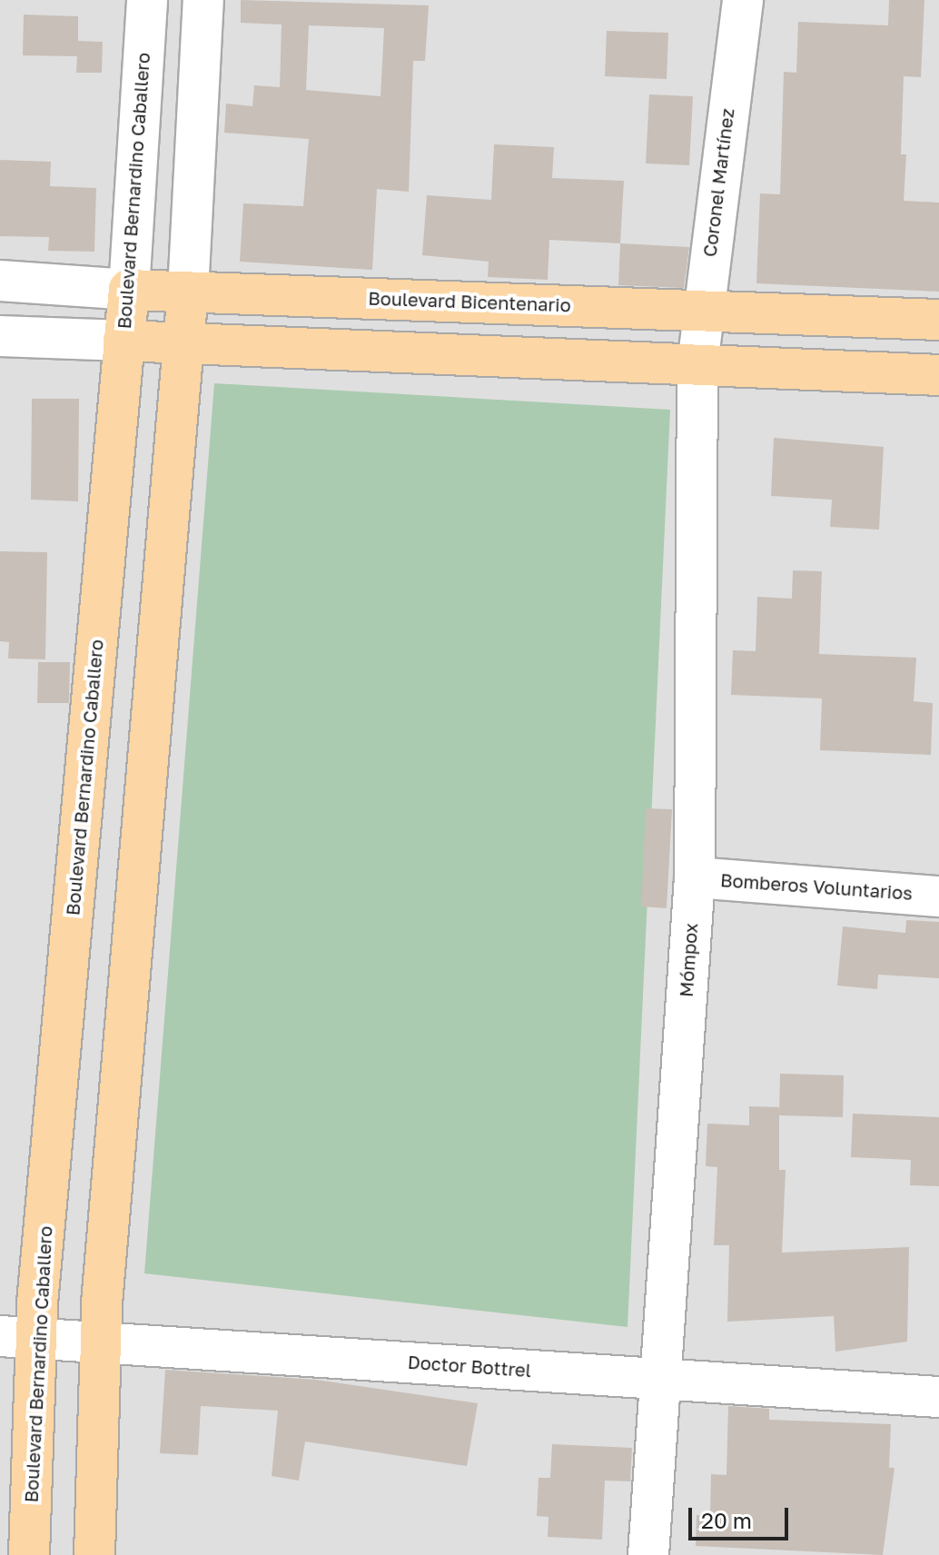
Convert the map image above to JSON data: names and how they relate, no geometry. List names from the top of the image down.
{
  "streets": {
    "main road": ["Boulevard Bernardino Caballero", "Boulevard Bicentenario"],
    "street": [
      "Coronel Martínez",
      "Bomberos Voluntarios",
      "Mómpox",
      "Doctor Bottrel"
    ]
  },
  "crossings": [
    ["Coronel Martínez", "Boulevard Bicentenario"],
    ["Coronel Martínez", "Mómpox"],
    ["Boulevard Bernardino Caballero", "Boulevard Bicentenario"],
    ["Boulevard Bernardino Caballero", "Doctor Bottrel"],
    ["Bomberos Voluntarios", "Mómpox"],
    ["Mómpox", "Doctor Bottrel"]
  ],
  "scale_bar": "20 m"
}
